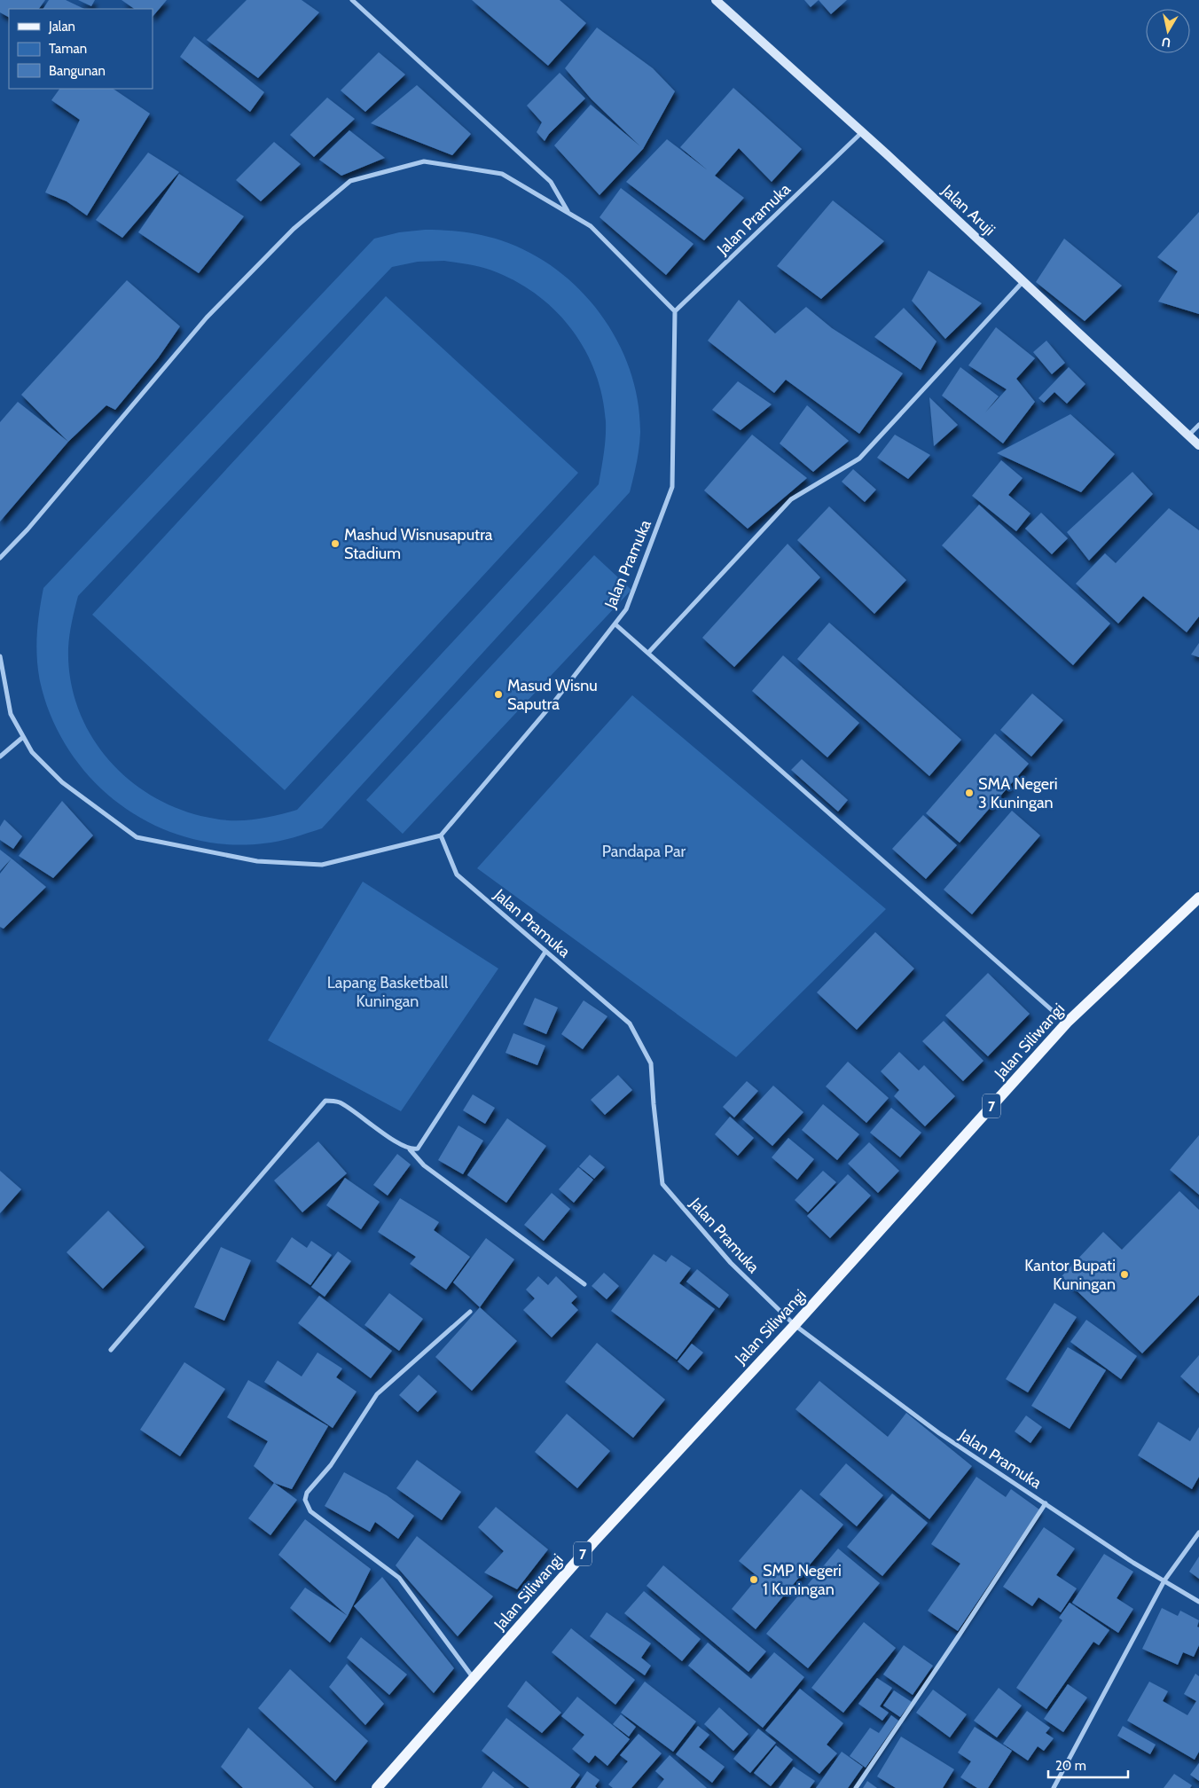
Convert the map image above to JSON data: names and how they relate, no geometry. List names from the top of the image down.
{
  "streets": {
    "main road": ["Jalan Siliwangi", "7"],
    "street": ["Jalan Aruji", "Jalan Pramuka"]
  },
  "crossings": [
    ["Jalan Aruji", "Jalan Pramuka"],
    ["Jalan Pramuka", "Jalan Siliwangi"]
  ],
  "parks": ["Pandapa Par", "Lapang Basketball Kuningan"],
  "places": [
    "Mashud Wisnusaputra Stadium",
    "Masud Wisnu Saputra",
    "SMA Negeri 3 Kuningan",
    "Kantor Bupati Kuningan",
    "SMP Negeri 1 Kuningan"
  ],
  "legend": ["Jalan", "Taman", "Bangunan"],
  "scale_bar": "20 m",
  "north": "bottom"
}
